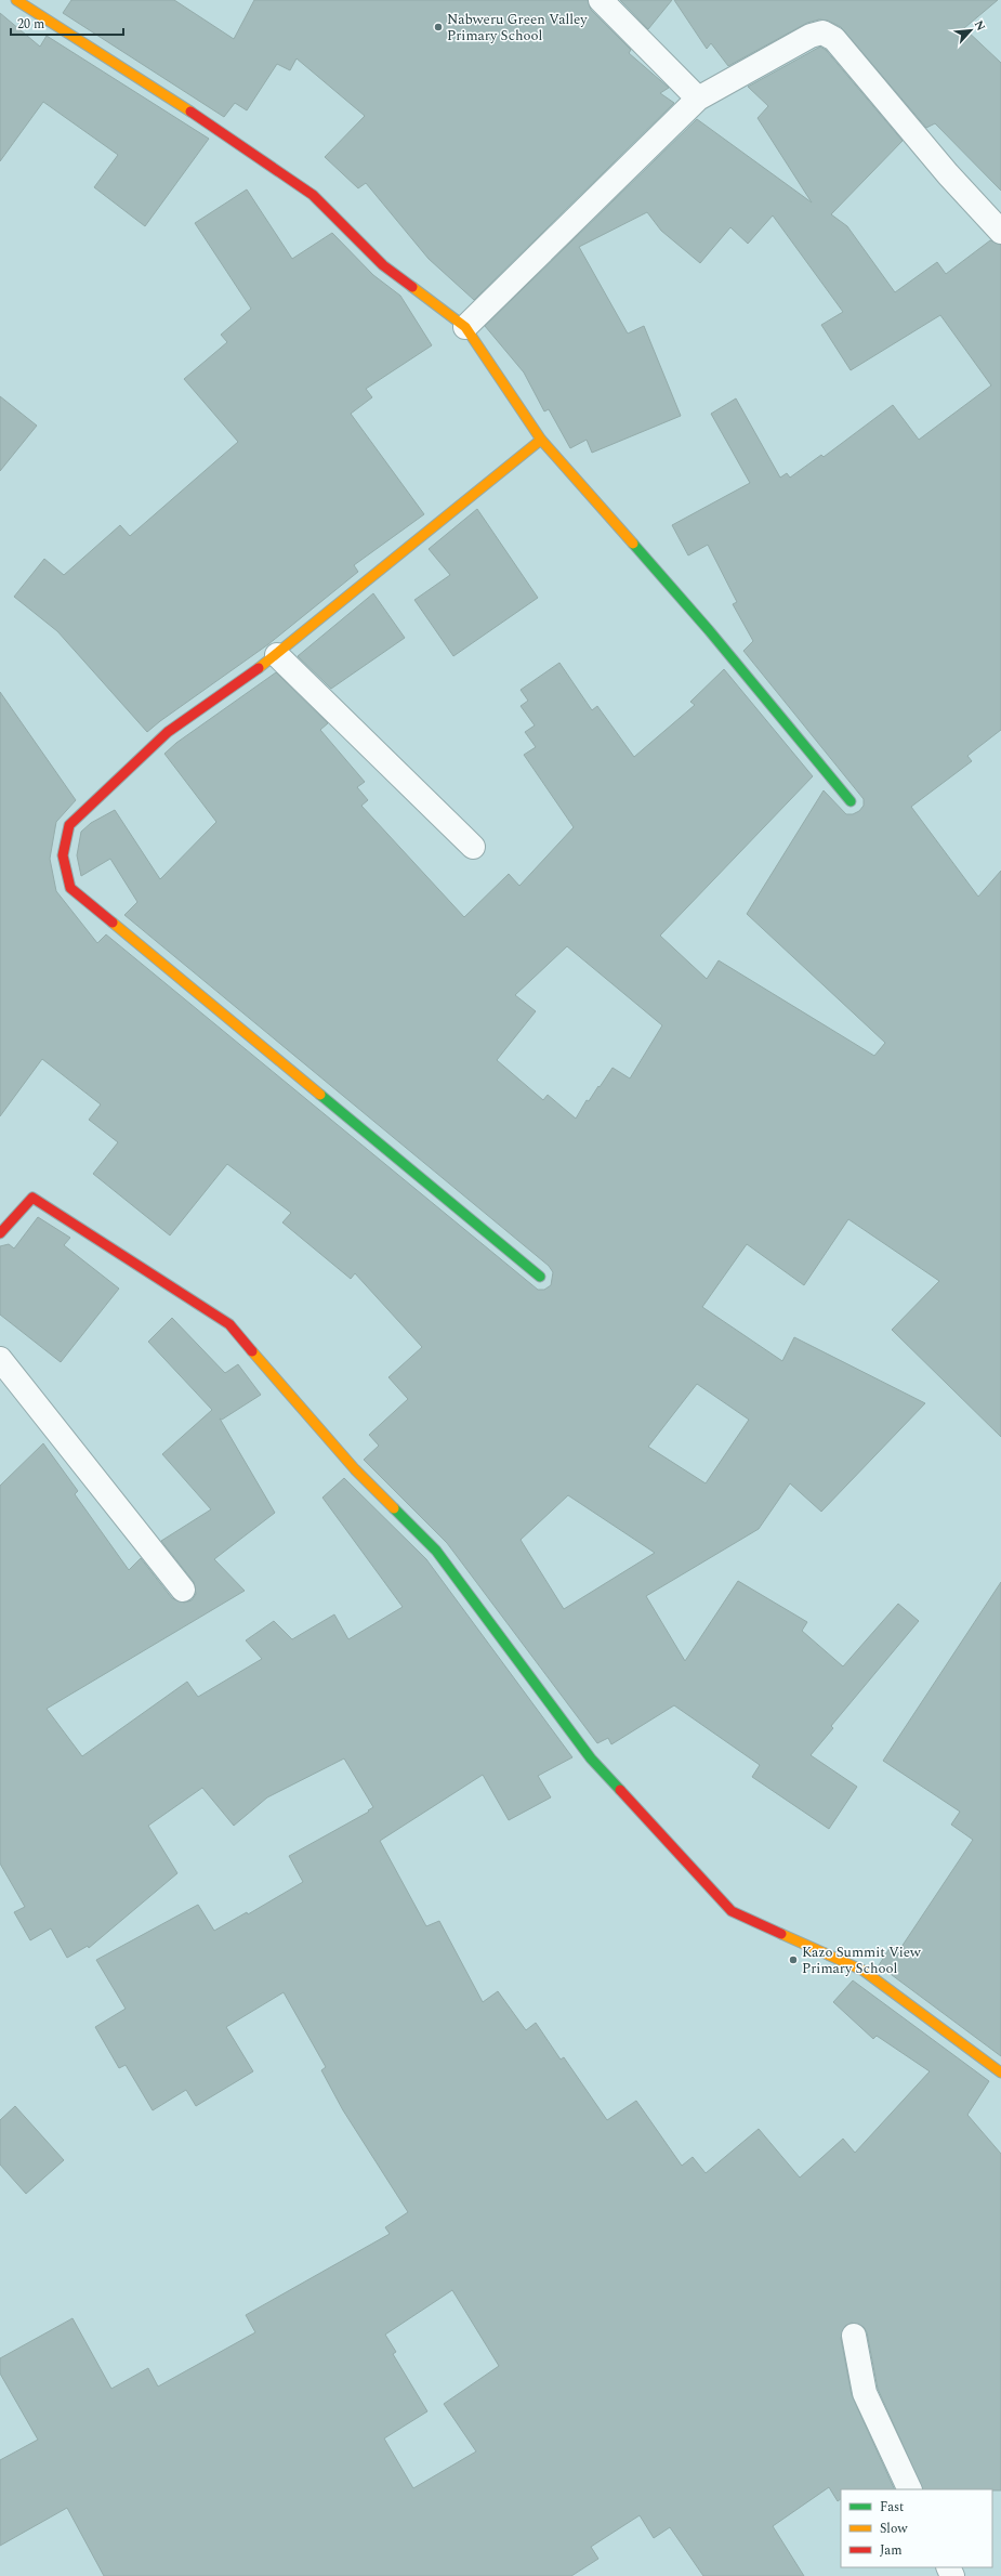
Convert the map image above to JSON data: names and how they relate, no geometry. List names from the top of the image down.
{
  "places": ["Nabweru Green Valley Primary School", "Kazo Summit View Primary School"],
  "legend": ["Fast", "Slow", "Jam"],
  "scale_bar": "20 m",
  "north": "top right"
}
